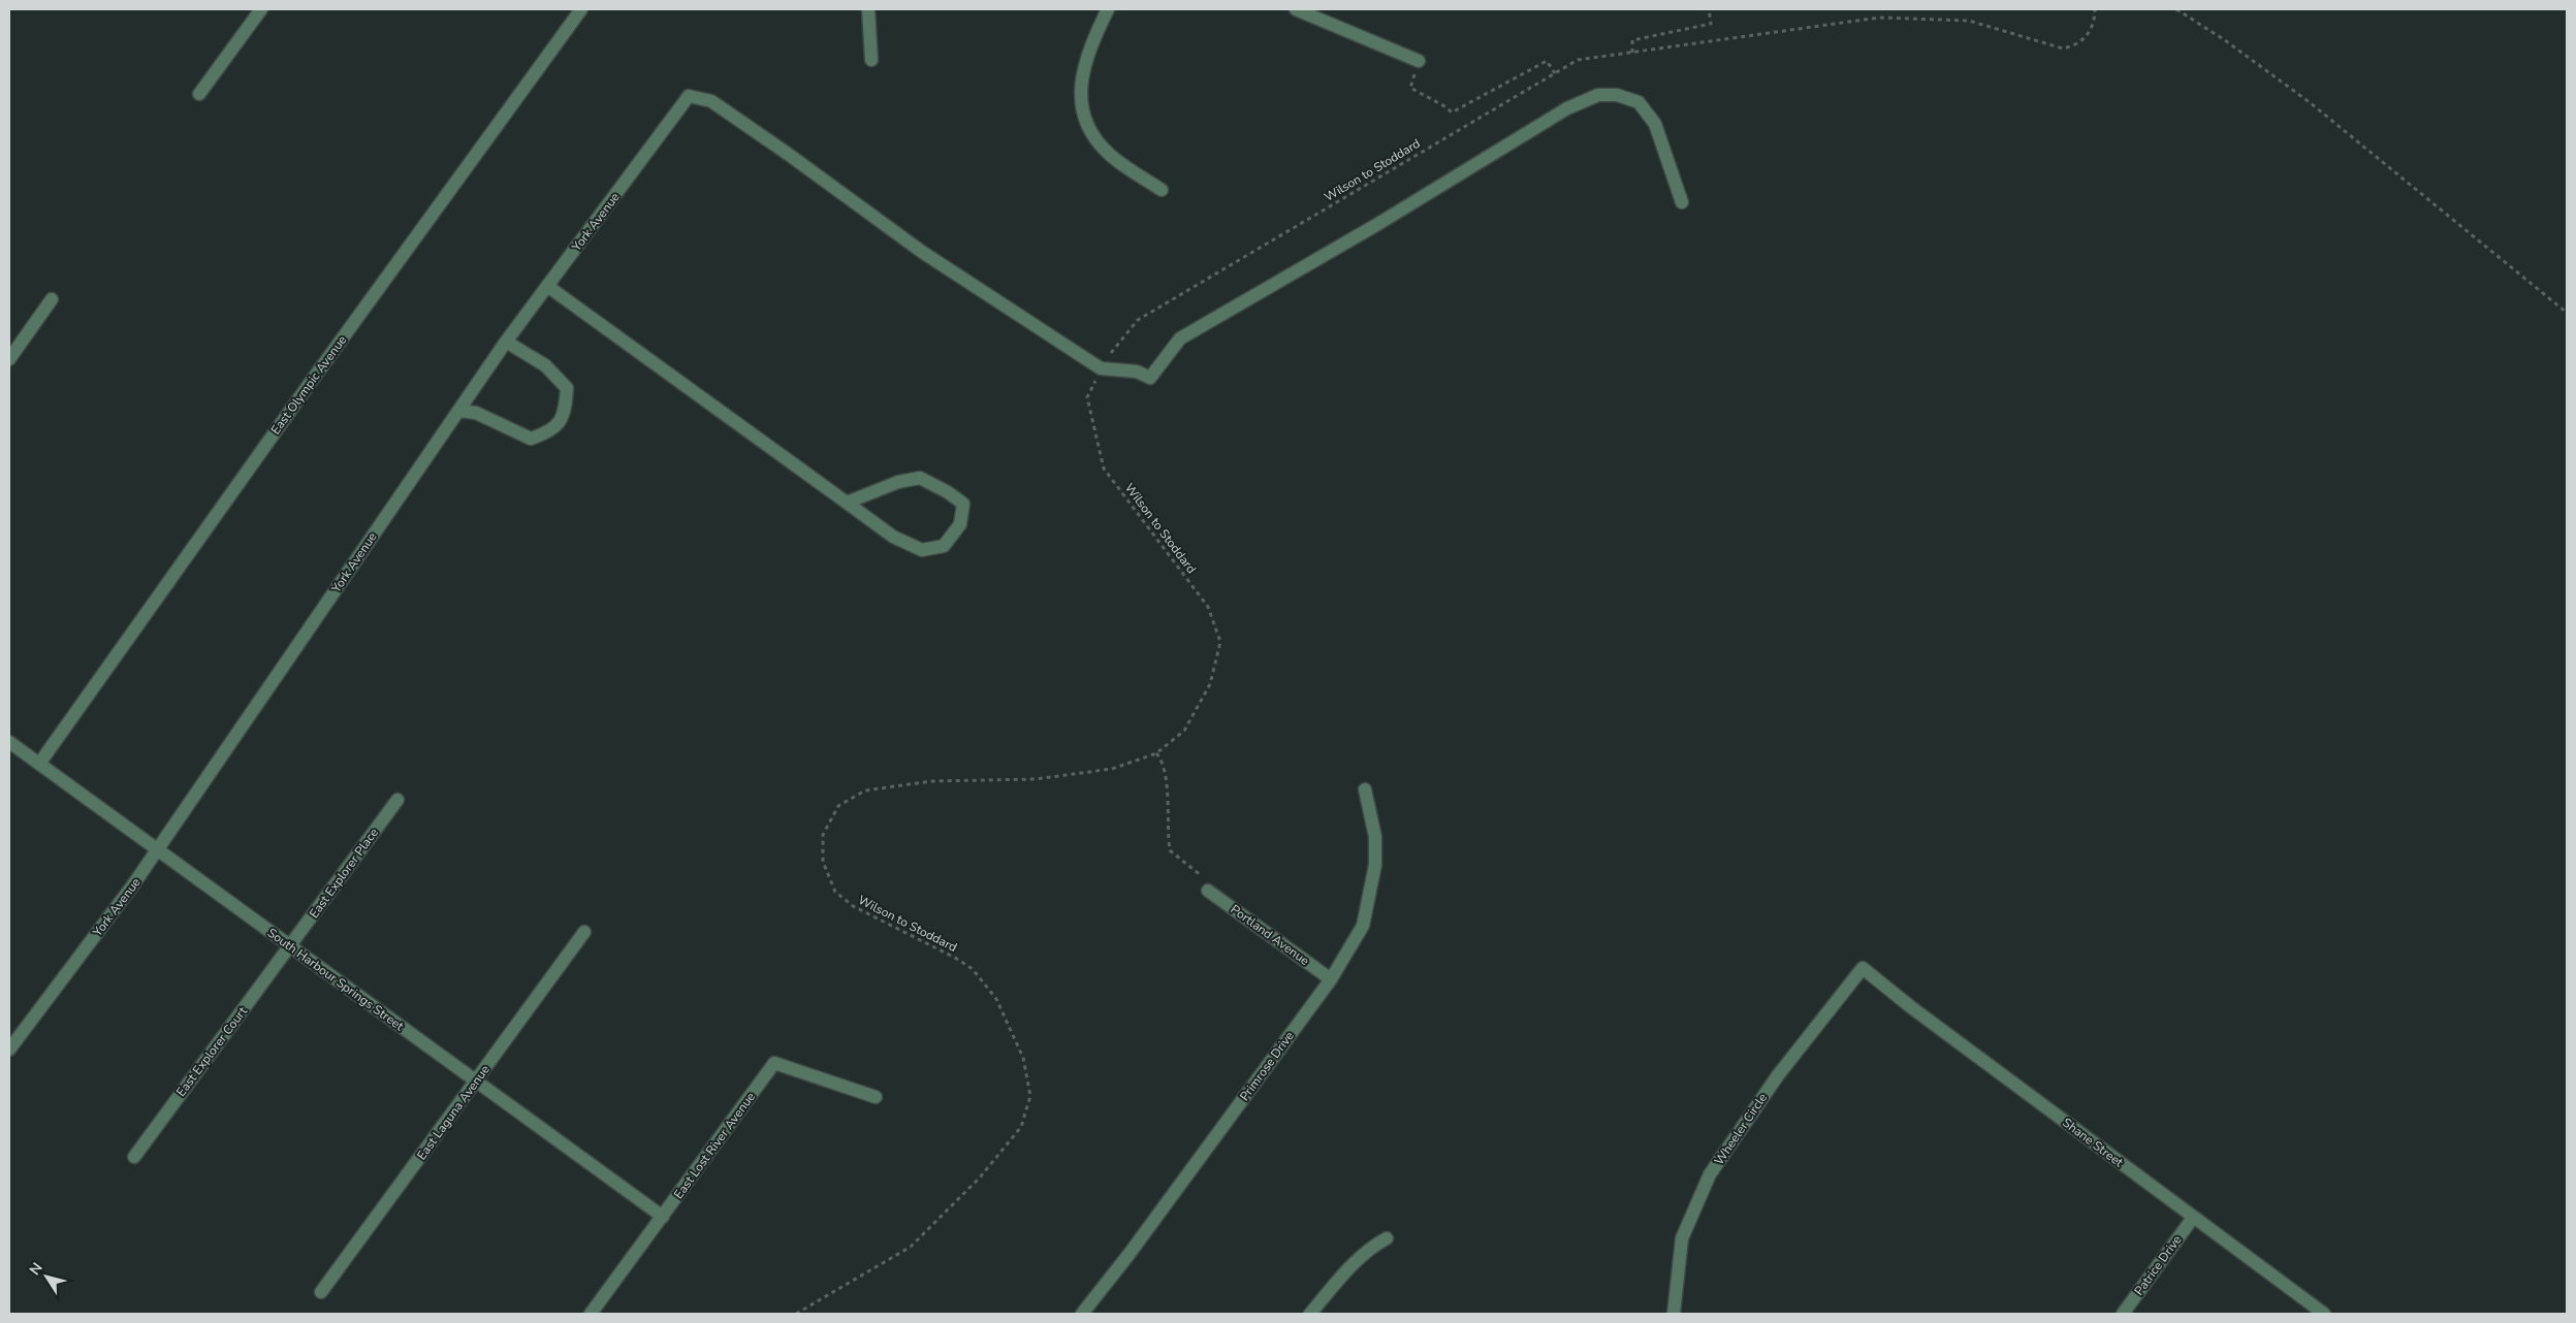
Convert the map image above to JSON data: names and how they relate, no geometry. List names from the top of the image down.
{
  "streets": {
    "street": [
      "York Avenue",
      "East Olympic Avenue",
      "East Explorer Place",
      "Portland Avenue",
      "South Harbour Springs Street",
      "East Explorer Court",
      "Primrose Drive",
      "East Laguna Avenue",
      "Wheeler Circle",
      "Shane Street",
      "East Lost River Avenue",
      "Patrice Drive"
    ],
    "path": ["Wilson to Stoddard"]
  },
  "crossings": [
    ["Wilson to Stoddard", "York Avenue"],
    ["York Avenue", "South Harbour Springs Street"],
    ["East Olympic Avenue", "South Harbour Springs Street"],
    ["East Explorer Place", "South Harbour Springs Street"],
    ["East Explorer Place", "East Explorer Court"],
    ["Portland Avenue", "Primrose Drive"],
    ["South Harbour Springs Street", "East Explorer Court"],
    ["South Harbour Springs Street", "East Laguna Avenue"],
    ["South Harbour Springs Street", "East Lost River Avenue"],
    ["Wheeler Circle", "Shane Street"],
    ["Shane Street", "Patrice Drive"]
  ],
  "north": "top left"
}
